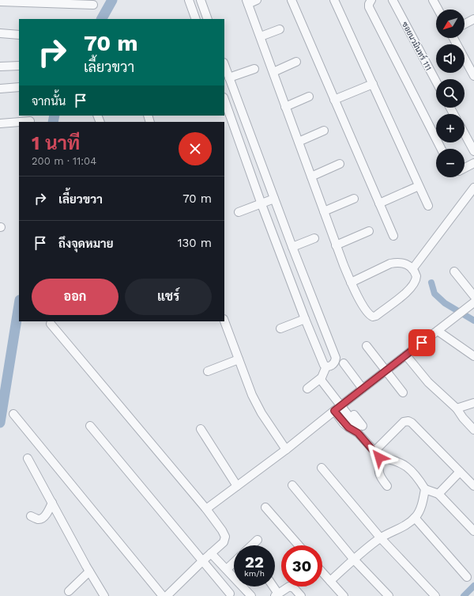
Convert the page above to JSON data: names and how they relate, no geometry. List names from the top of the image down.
{
  "streets": {
    "street": ["ซอยนวมินทร์ 111"]
  },
  "north": "bottom left",
  "page": {
    "map_buttons": ["+", "−"],
    "turn": ["70 m", "เลี้ยวขวา"],
    "then": "จากนั้น",
    "heading": ["1 นาที", "200 m · 11:04"],
    "list": [
      {
        "name": "เลี้ยวขวา",
        "value": "70 m"
      },
      {
        "name": "ถึงจุดหมาย",
        "value": "130 m"
      }
    ],
    "buttons": ["ออก", "แชร์"],
    "speed": "22 km/h",
    "limit": "30"
  }
}
